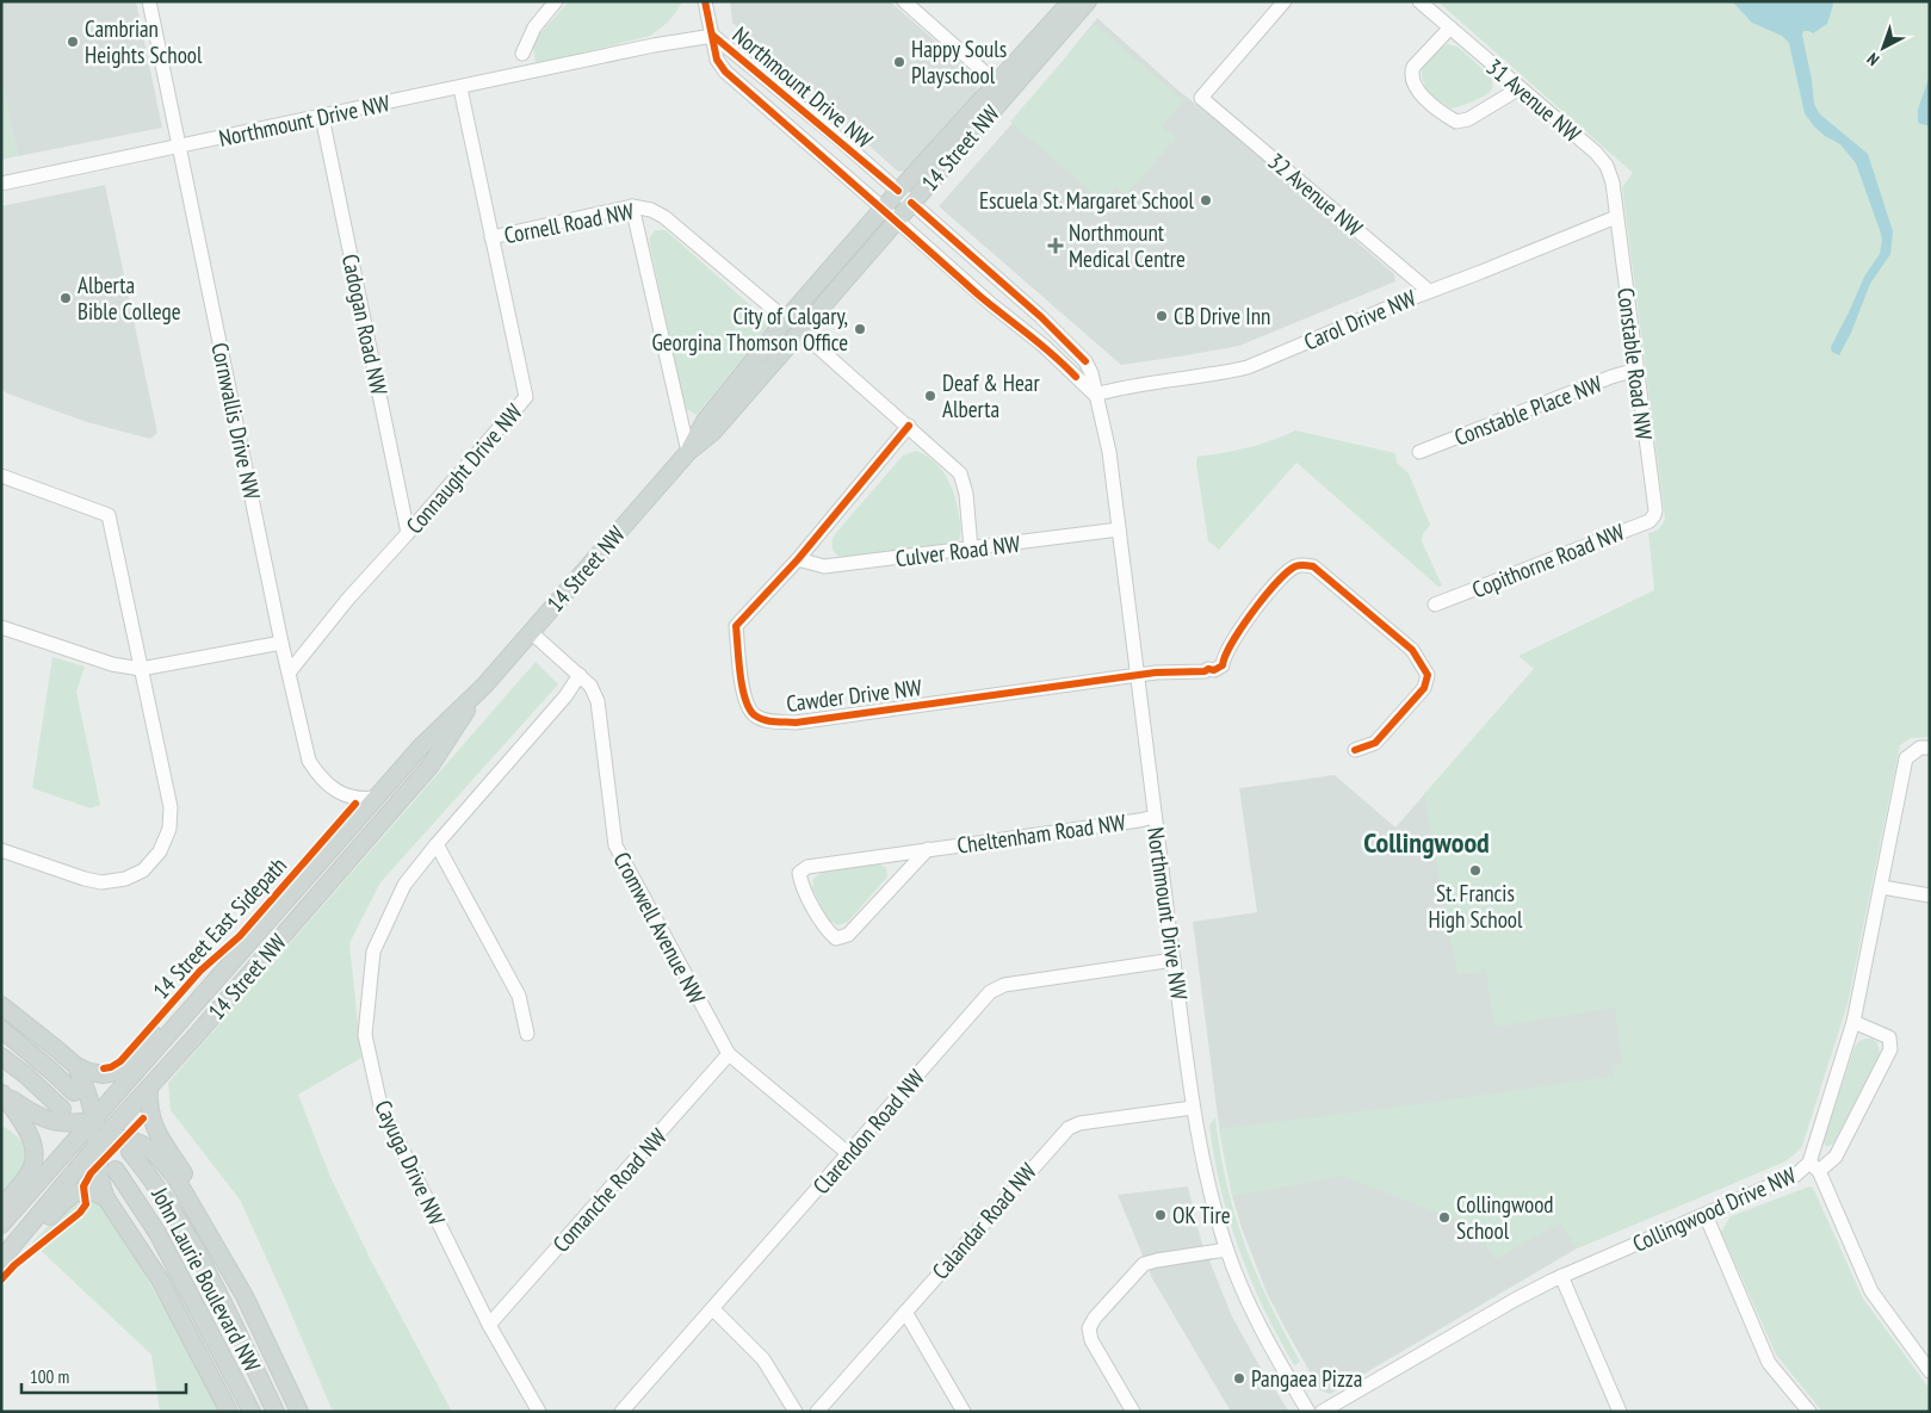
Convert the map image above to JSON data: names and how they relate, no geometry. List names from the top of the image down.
{
  "streets": {
    "main road": ["14 Street NW", "John Laurie Boulevard NW"],
    "street": [
      "Northmount Drive NW",
      "31 Avenue NW",
      "32 Avenue NW",
      "Cornell Road NW",
      "Carol Drive NW",
      "Cadogan Road NW",
      "Constable Road NW",
      "Constable Place NW",
      "Cornwallis Drive NW",
      "Connaught Drive NW",
      "Culver Road NW",
      "Copithorne Road NW",
      "Cawder Drive NW",
      "Cheltenham Road NW",
      "Cromwell Avenue NW",
      "Clarendon Road NW",
      "Cayuga Drive NW",
      "Comanche Road NW",
      "Collingwood Drive NW",
      "Calandar Road NW"
    ],
    "cycle path": ["14 Street East Sidepath"]
  },
  "crossings": [
    ["Northmount Drive NW", "14 Street NW"],
    ["Northmount Drive NW", "Carol Drive NW"],
    ["Northmount Drive NW", "Cadogan Road NW"],
    ["Northmount Drive NW", "Cornwallis Drive NW"],
    ["Northmount Drive NW", "Connaught Drive NW"],
    ["Northmount Drive NW", "Culver Road NW"],
    ["Northmount Drive NW", "Cawder Drive NW"],
    ["Northmount Drive NW", "Cheltenham Road NW"],
    ["Northmount Drive NW", "Clarendon Road NW"],
    ["Northmount Drive NW", "Calandar Road NW"],
    ["31 Avenue NW", "Carol Drive NW"],
    ["31 Avenue NW", "Constable Road NW"],
    ["14 Street NW", "Cornell Road NW"],
    ["14 Street NW", "Cornwallis Drive NW"],
    ["14 Street NW", "Cromwell Avenue NW"],
    ["32 Avenue NW", "Carol Drive NW"],
    ["Cornell Road NW", "Connaught Drive NW"],
    ["Carol Drive NW", "Constable Road NW"],
    ["Cadogan Road NW", "Connaught Drive NW"],
    ["Constable Road NW", "Constable Place NW"],
    ["Constable Road NW", "Copithorne Road NW"],
    ["Cornwallis Drive NW", "Connaught Drive NW"],
    ["Culver Road NW", "Cawder Drive NW"],
    ["Cromwell Avenue NW", "Clarendon Road NW"],
    ["Cromwell Avenue NW", "Cayuga Drive NW"],
    ["Cromwell Avenue NW", "Comanche Road NW"],
    ["Cayuga Drive NW", "Comanche Road NW"]
  ],
  "districts": ["Collingwood"],
  "places": {
    "other": [
      "Cambrian Heights School",
      "Happy Souls Playschool",
      "Escuela St. Margaret School",
      "Alberta Bible College",
      "CB Drive Inn",
      "City of Calgary, Georgina Thomson Office",
      "Deaf & Hear Alberta",
      "St. Francis High School",
      "OK Tire",
      "Collingwood School",
      "Pangaea Pizza"
    ],
    "health": ["Northmount Medical Centre"]
  },
  "scale_bar": "100 m",
  "north": "bottom left"
}
